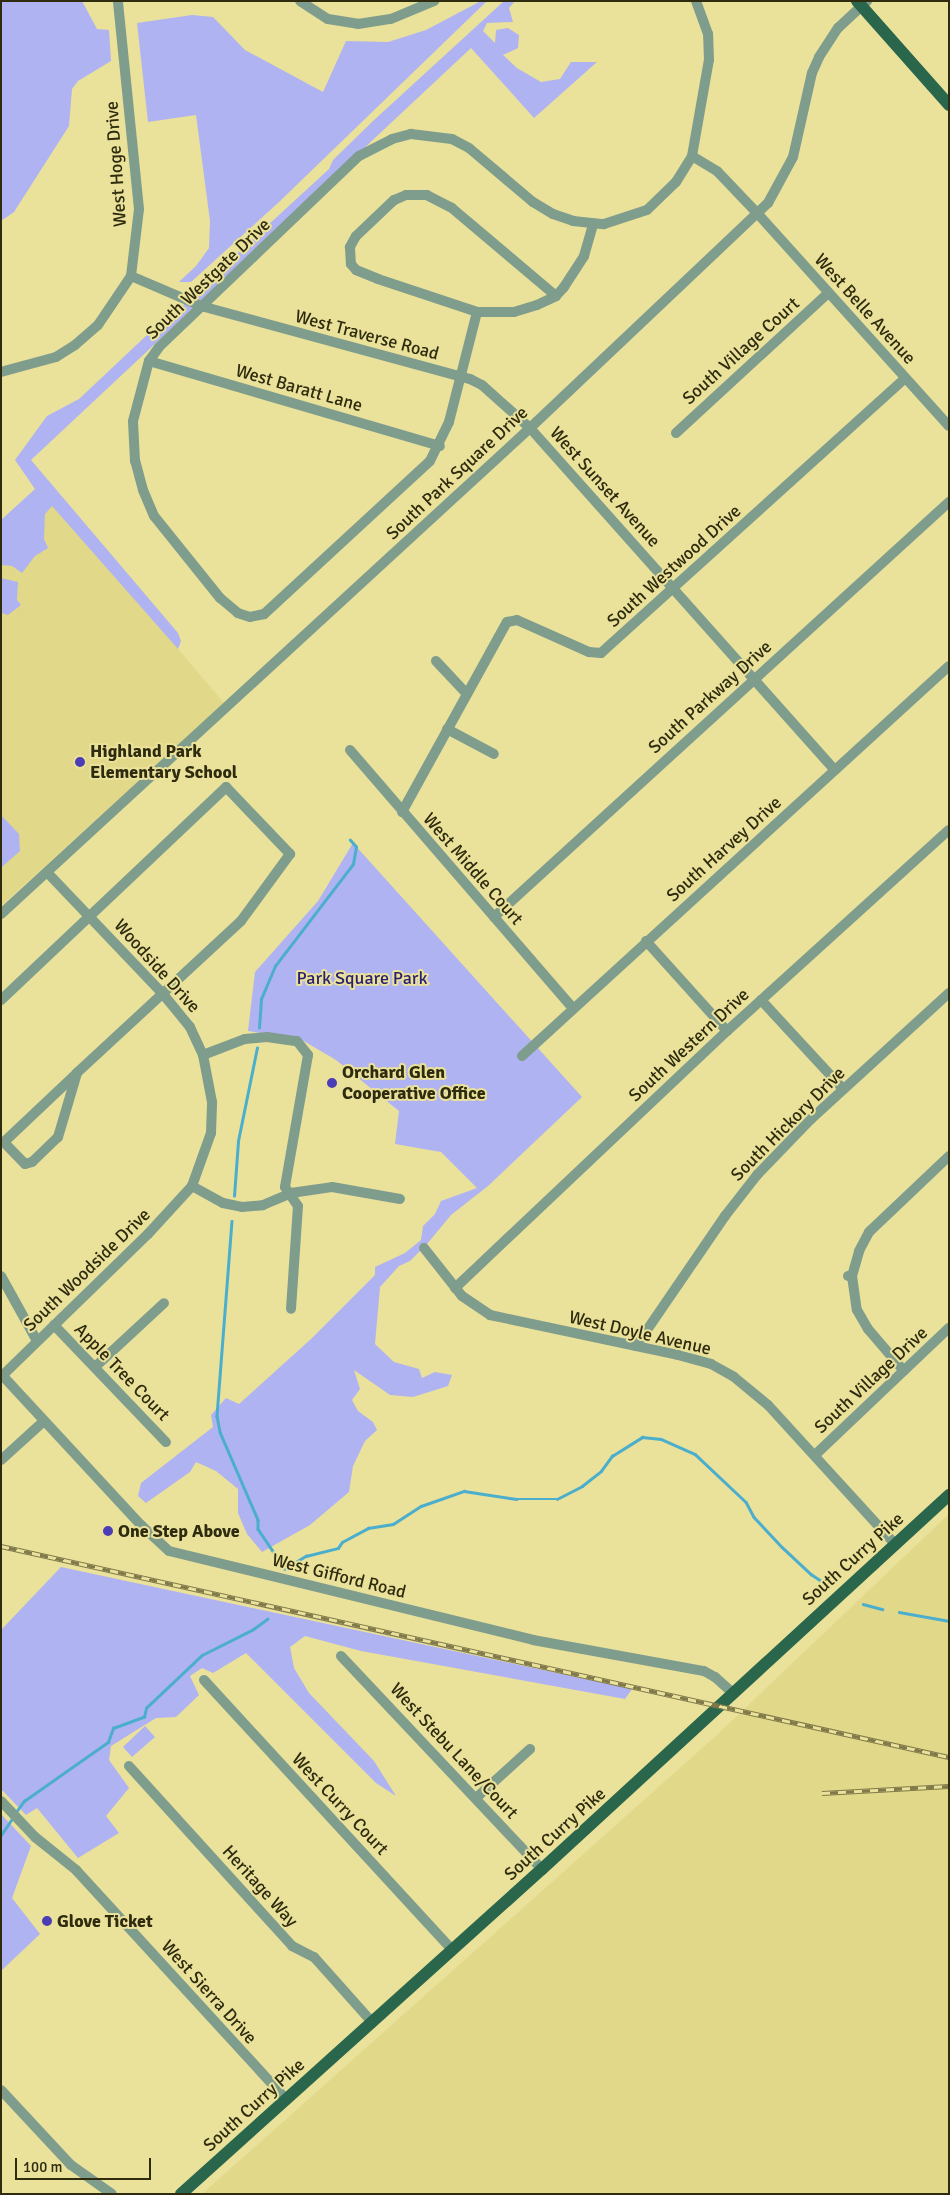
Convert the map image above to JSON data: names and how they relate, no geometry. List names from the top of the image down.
{
  "streets": {
    "main road": ["South Curry Pike"],
    "street": [
      "West Hoge Drive",
      "South Westgate Drive",
      "West Belle Avenue",
      "West Traverse Road",
      "South Village Court",
      "West Baratt Lane",
      "South Park Square Drive",
      "West Sunset Avenue",
      "South Westwood Drive",
      "South Parkway Drive",
      "South Harvey Drive",
      "West Middle Court",
      "Woodside Drive",
      "South Western Drive",
      "South Hickory Drive",
      "South Woodside Drive",
      "West Doyle Avenue",
      "Apple Tree Court",
      "South Village Drive",
      "West Gifford Road",
      "West Stebu Lane/Court",
      "West Curry Court",
      "Heritage Way",
      "West Sierra Drive"
    ]
  },
  "crossings": [
    ["West Hoge Drive", "West Traverse Road"],
    ["South Westgate Drive", "West Traverse Road"],
    ["South Westgate Drive", "West Baratt Lane"],
    ["West Belle Avenue", "South Village Court"],
    ["West Belle Avenue", "South Park Square Drive"],
    ["West Belle Avenue", "South Westwood Drive"],
    ["West Traverse Road", "South Park Square Drive"],
    ["West Traverse Road", "West Sunset Avenue"],
    ["South Park Square Drive", "West Sunset Avenue"],
    ["South Park Square Drive", "Woodside Drive"],
    ["West Sunset Avenue", "South Westwood Drive"],
    ["West Sunset Avenue", "South Parkway Drive"],
    ["West Sunset Avenue", "South Harvey Drive"],
    ["South Westwood Drive", "West Middle Court"],
    ["South Parkway Drive", "West Middle Court"],
    ["South Harvey Drive", "West Middle Court"],
    ["Woodside Drive", "South Woodside Drive"],
    ["South Western Drive", "West Doyle Avenue"],
    ["South Hickory Drive", "West Doyle Avenue"],
    ["South Woodside Drive", "Apple Tree Court"],
    ["South Woodside Drive", "West Gifford Road"],
    ["West Doyle Avenue", "South Village Drive"],
    ["West Doyle Avenue", "South Curry Pike"],
    ["South Curry Pike", "West Gifford Road"],
    ["South Curry Pike", "West Stebu Lane/Court"],
    ["South Curry Pike", "West Curry Court"],
    ["South Curry Pike", "Heritage Way"],
    ["South Curry Pike", "West Sierra Drive"]
  ],
  "parks": ["Park Square Park"],
  "places": [
    "Highland Park Elementary School",
    "Orchard Glen Cooperative Office",
    "One Step Above",
    "Glove Ticket"
  ],
  "scale_bar": "100 m"
}
